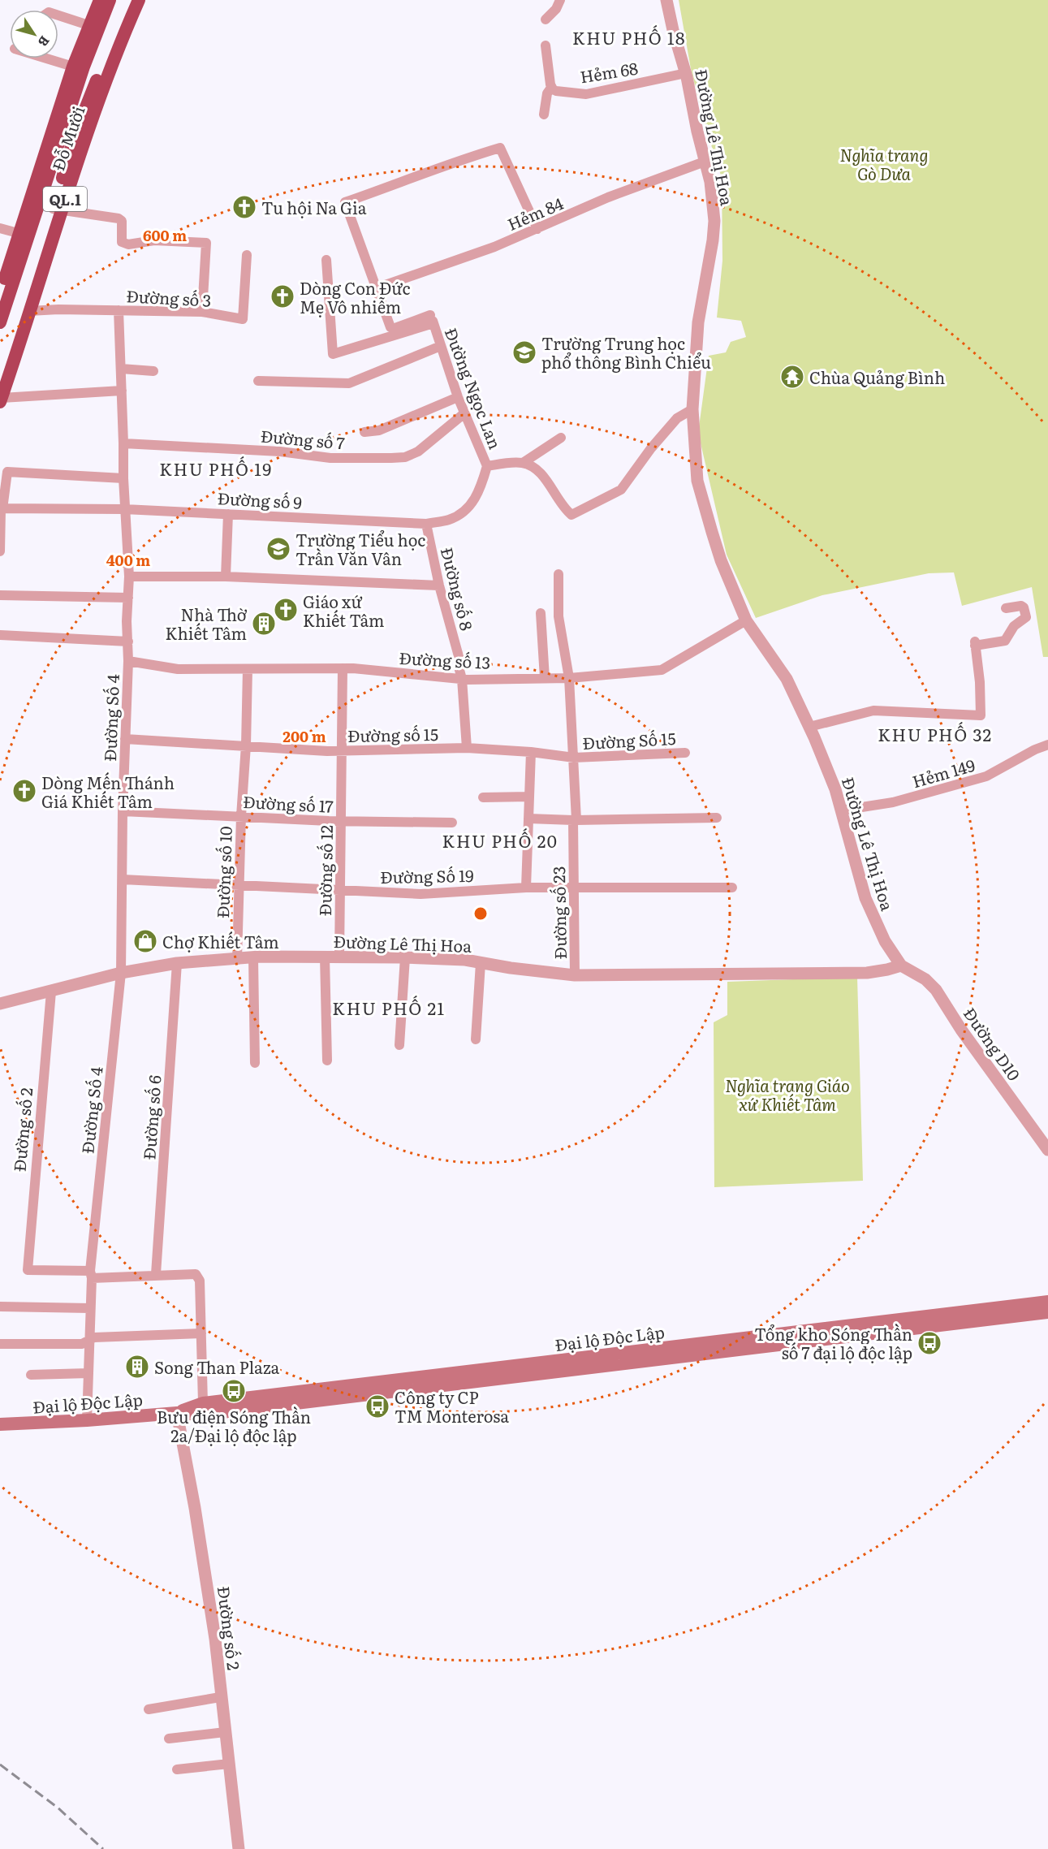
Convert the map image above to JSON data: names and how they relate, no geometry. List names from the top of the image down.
{
  "streets": {
    "highway": ["Đỗ Mười", "QL.1"],
    "main road": ["Đại lộ Độc Lập"],
    "street": [
      "Hẻm 68",
      "Đường Lê Thị Hoa",
      "Hẻm 84",
      "Đường số 3",
      "Đường Ngọc Lan",
      "Đường số 7",
      "Đường số 9",
      "Đường số 8",
      "Đường số 13",
      "Đường Số 4",
      "Đường số 15",
      "Đường Số 15",
      "Hẻm 149",
      "Đường số 17",
      "Đường số 12",
      "Đường số 10",
      "Đường Số 19",
      "Đường số 23",
      "Đường D10",
      "Đường số 6",
      "Đường số 2"
    ]
  },
  "crossings": [
    ["Hẻm 68", "Đường Lê Thị Hoa"],
    ["Đường Lê Thị Hoa", "Hẻm 84"],
    ["Đường Lê Thị Hoa", "Đường số 13"],
    ["Đường Lê Thị Hoa", "Đường Số 4"],
    ["Đường Lê Thị Hoa", "Hẻm 149"],
    ["Đường Lê Thị Hoa", "Đường số 12"],
    ["Đường Lê Thị Hoa", "Đường số 10"],
    ["Đường Lê Thị Hoa", "Đường số 23"],
    ["Đường Lê Thị Hoa", "Đường D10"],
    ["Đường Lê Thị Hoa", "Đường số 6"],
    ["Đường Lê Thị Hoa", "Đường số 2"],
    ["Đỗ Mười", "Đường số 3"],
    ["Đường số 3", "Đường Số 4"],
    ["Đường Ngọc Lan", "Đường số 7"],
    ["Đường Ngọc Lan", "Đường số 9"],
    ["Đường số 7", "Đường Số 4"],
    ["Đường số 9", "Đường số 8"],
    ["Đường số 9", "Đường Số 4"],
    ["Đường số 8", "Đường số 13"],
    ["Đường số 8", "Đường số 15"],
    ["Đường số 13", "Đường Số 4"],
    ["Đường số 13", "Đường số 12"],
    ["Đường số 13", "Đường số 10"],
    ["Đường số 13", "Đường số 23"],
    ["Đường Số 4", "Đường số 15"],
    ["Đường Số 4", "Đường số 17"],
    ["Đường Số 4", "Đường Số 19"],
    ["Đường Số 4", "Đường số 2"],
    ["Đường Số 4", "Đại lộ Độc Lập"],
    ["Đường số 15", "Đường Số 15"],
    ["Đường số 15", "Đường số 12"],
    ["Đường số 15", "Đường số 10"],
    ["Đường số 15", "Đường số 23"],
    ["Đường Số 15", "Đường số 23"],
    ["Đường số 17", "Đường số 12"],
    ["Đường số 17", "Đường số 10"],
    ["Đường số 12", "Đường Số 19"],
    ["Đường số 10", "Đường Số 19"],
    ["Đường Số 19", "Đường số 23"],
    ["Đường số 2", "Đại lộ Độc Lập"]
  ],
  "districts": [
    "KHU PHỐ 18",
    "KHU PHỐ 19",
    "KHU PHỐ 32",
    "KHU PHỐ 20",
    "KHU PHỐ 21"
  ],
  "parks": ["Nghĩa trang Gò Dưa", "Nghĩa trang Giáo xứ Khiết Tâm"],
  "places": {
    "church": [
      "Tu hội Na Gia",
      "Dòng Con Đức Mẹ Vô nhiễm",
      "Giáo xứ Khiết Tâm",
      "Dòng Mến Thánh Giá Khiết Tâm"
    ],
    "school or university": ["Trường Trung học phổ thông Bình Chiểu", "Trường Tiểu học Trần Văn Vân"],
    "temple": ["Chùa Quảng Bình"],
    "building": ["Nhà Thờ Khiết Tâm", "Song Than Plaza"],
    "shop": ["Chợ Khiết Tâm"],
    "bus stop": ["Tổng kho Sóng Thần số 7 đại lộ độc lập", "Bưu điện Sóng Thần 2a/Đại lộ độc lập", "Công ty CP TM Monterosa"]
  },
  "north": "bottom right",
  "rings": ["600 m", "400 m", "200 m"]
}
